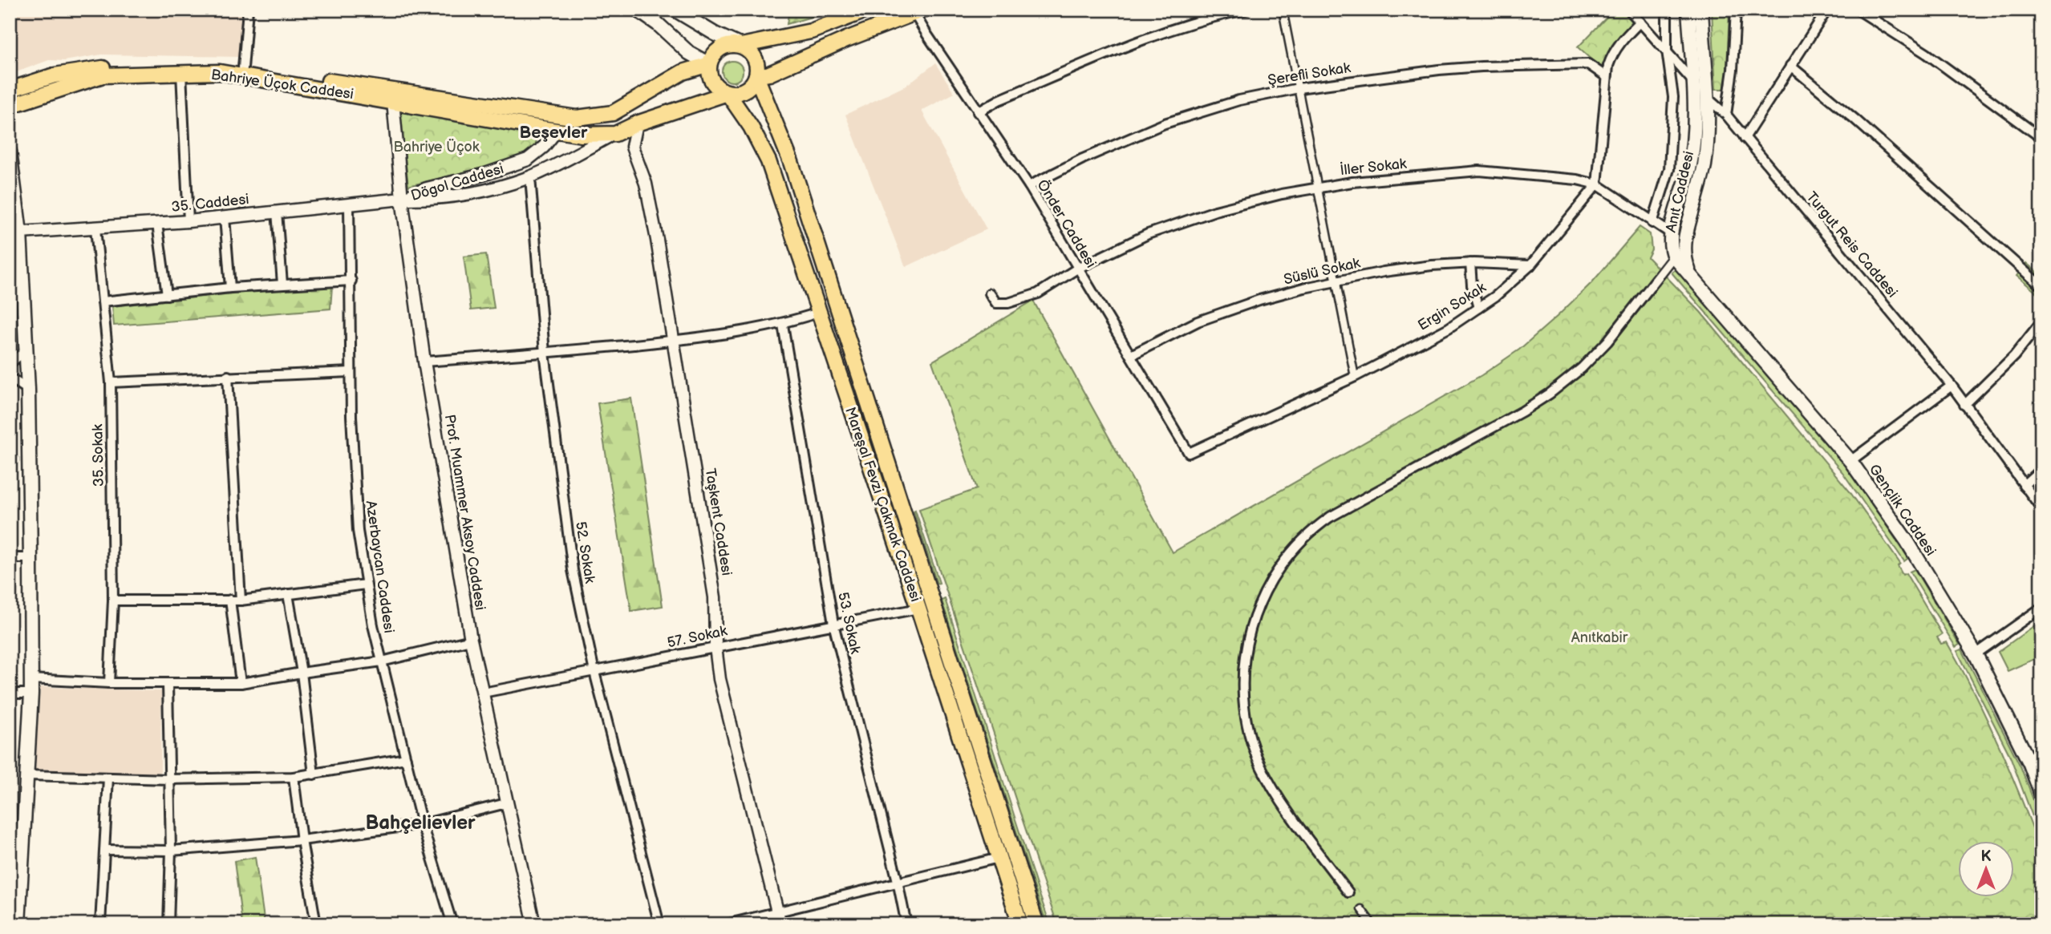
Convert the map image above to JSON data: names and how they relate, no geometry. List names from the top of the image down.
{
  "streets": {
    "main road": [
      "Bahriye Üçok Caddesi",
      "Dögol Caddesi",
      "Anıt Caddesi",
      "Mareşal Fevzi Çakmak Caddesi",
      "Gençlik Caddesi"
    ],
    "street": [
      "Şerefli Sokak",
      "İller Sokak",
      "35. Caddesi",
      "Önder Caddesi",
      "Turgut Reis Caddesi",
      "Süslü Sokak",
      "Ergin Sokak",
      "35. Sokak",
      "Prof. Muammer Aksoy Caddesi",
      "Taşkent Caddesi",
      "52. Sokak",
      "Azerbaycan Caddesi",
      "53. Sokak",
      "57. Sokak"
    ]
  },
  "crossings": [
    ["Şerefli Sokak", "Önder Caddesi"],
    ["Bahriye Üçok Caddesi", "Dögol Caddesi"],
    ["Bahriye Üçok Caddesi", "Prof. Muammer Aksoy Caddesi"],
    ["İller Sokak", "Anıt Caddesi"],
    ["İller Sokak", "Önder Caddesi"],
    ["İller Sokak", "Ergin Sokak"],
    ["Dögol Caddesi", "35. Caddesi"],
    ["Dögol Caddesi", "Mareşal Fevzi Çakmak Caddesi"],
    ["Dögol Caddesi", "Prof. Muammer Aksoy Caddesi"],
    ["Dögol Caddesi", "Taşkent Caddesi"],
    ["Dögol Caddesi", "52. Sokak"],
    ["Anıt Caddesi", "Turgut Reis Caddesi"],
    ["Anıt Caddesi", "Gençlik Caddesi"],
    ["35. Caddesi", "35. Sokak"],
    ["35. Caddesi", "Prof. Muammer Aksoy Caddesi"],
    ["35. Caddesi", "Azerbaycan Caddesi"],
    ["Önder Caddesi", "Süslü Sokak"],
    ["Önder Caddesi", "Ergin Sokak"],
    ["Süslü Sokak", "Ergin Sokak"],
    ["Mareşal Fevzi Çakmak Caddesi", "57. Sokak"],
    ["Prof. Muammer Aksoy Caddesi", "57. Sokak"],
    ["Taşkent Caddesi", "57. Sokak"],
    ["52. Sokak", "57. Sokak"],
    ["53. Sokak", "57. Sokak"]
  ],
  "districts": ["Beşevler", "Bahçelievler"],
  "parks": ["Bahriye Üçok", "Anıtkabir"],
  "north": "top"
}
